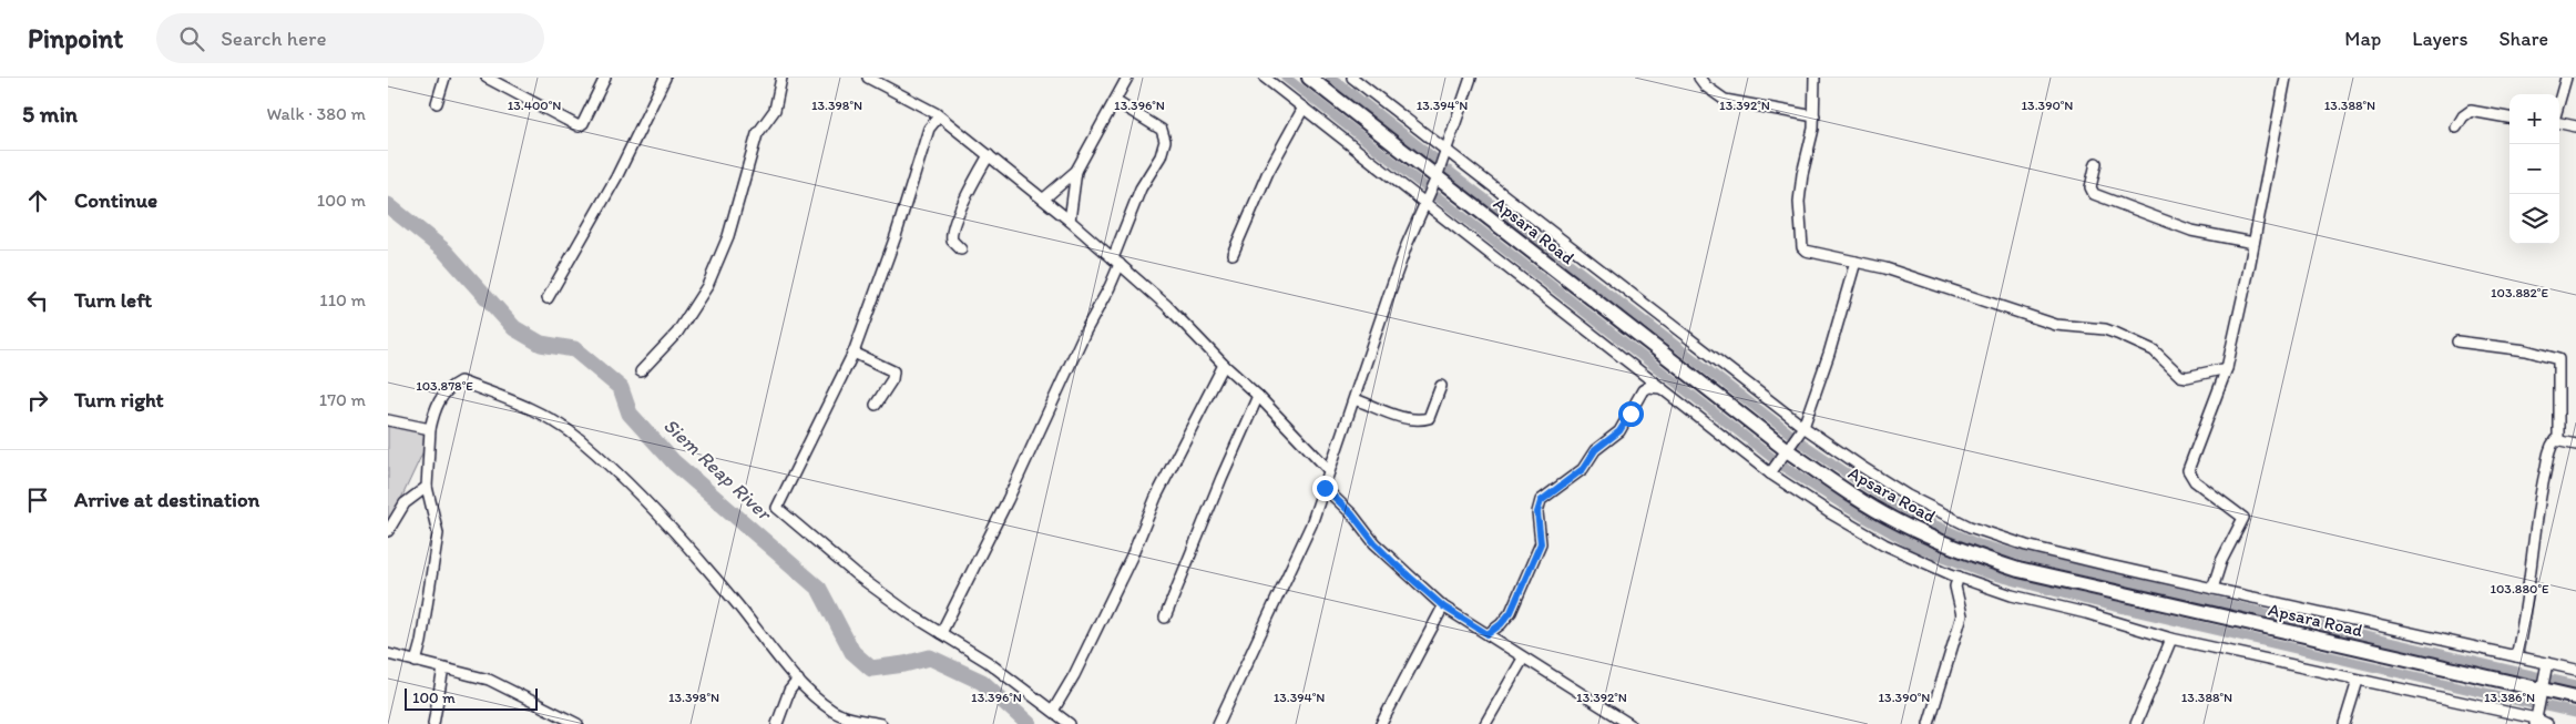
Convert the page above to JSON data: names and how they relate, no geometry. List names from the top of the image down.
{
  "streets": {
    "street": ["Apsara Road"]
  },
  "water": ["Siem Reap River"],
  "scale_bar": "100 m",
  "page": {
    "header": "Pinpoint",
    "search": "Search here",
    "nav": ["Map", "Layers", "Share"],
    "heading": ["5 min", "Walk · 380 m"],
    "map_buttons": ["+", "−"],
    "list": [
      ["Continue", "100 m"],
      ["Turn left", "110 m"],
      ["Turn right", "170 m"],
      "Arrive at destination"
    ],
    "scale": "100 m"
  },
  "coordinates": [
    "13.400°N",
    "13.398°N",
    "13.396°N",
    "13.392°N",
    "13.390°N",
    "13.388°N",
    "13.394°N",
    "103.882°E",
    "103.878°E",
    "103.880°E",
    "13.386°N"
  ]
}
